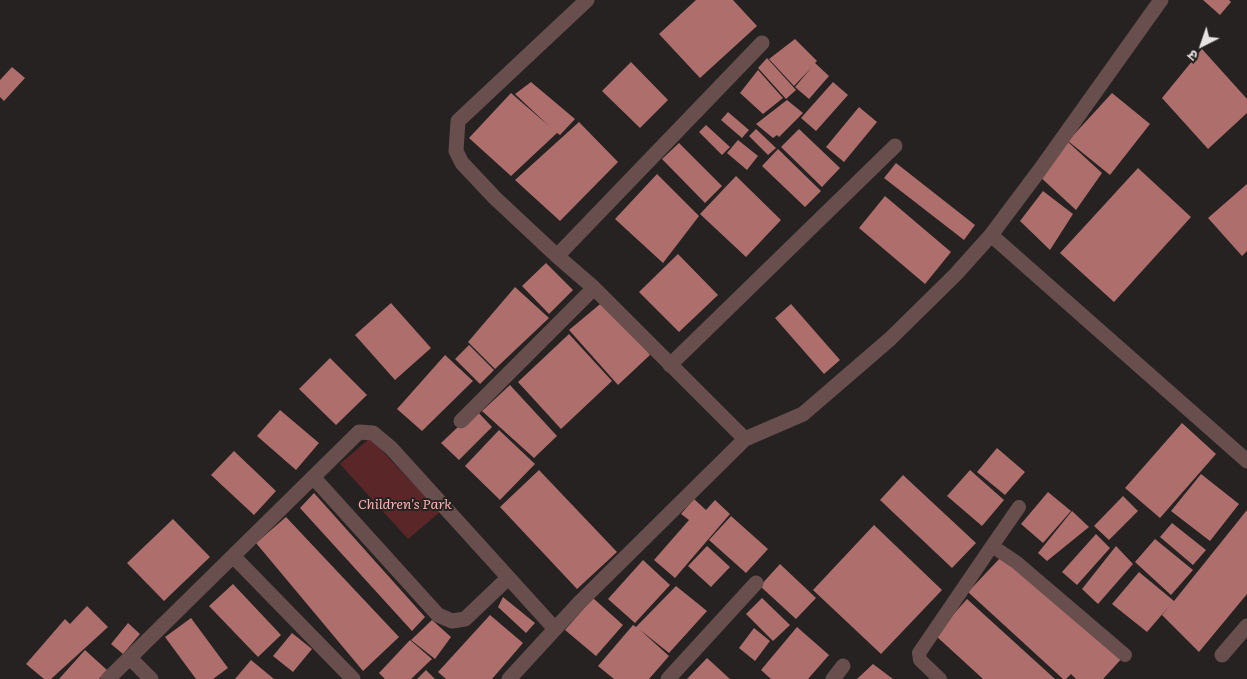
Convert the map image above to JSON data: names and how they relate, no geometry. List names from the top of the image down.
{
  "parks": ["Children's Park"],
  "north": "bottom left"
}
